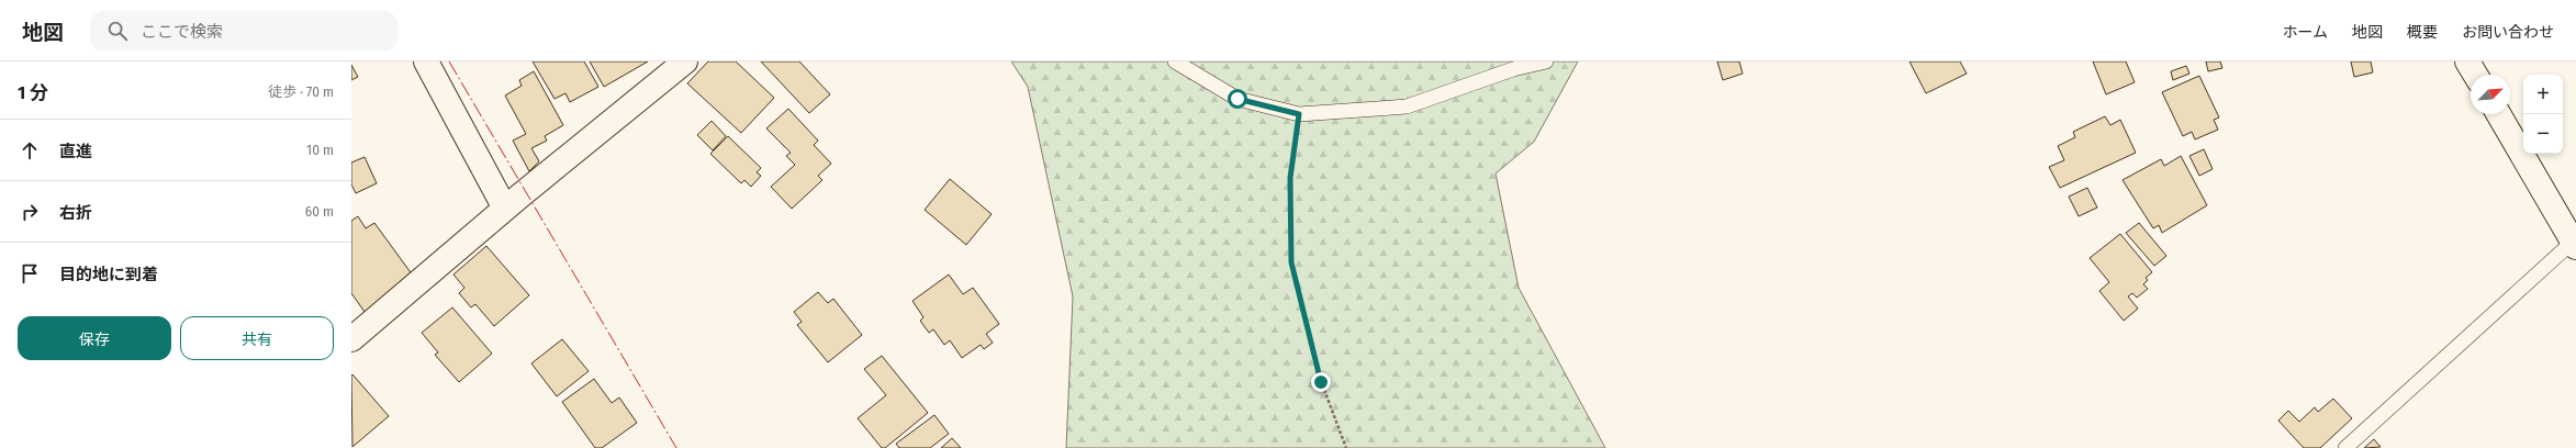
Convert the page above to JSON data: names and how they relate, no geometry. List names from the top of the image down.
{
  "north": "top right",
  "page": {
    "header": "地図",
    "search": "ここで検索",
    "nav": [
      "ホーム",
      "地図",
      "概要",
      "お問い合わせ"
    ],
    "heading": ["1 分", "徒歩 · 70 m"],
    "map_buttons": ["+", "−"],
    "list": [
      ["直進", "10 m"],
      ["右折", "60 m"],
      "目的地に到着"
    ],
    "buttons": ["保存", "共有"]
  }
}
